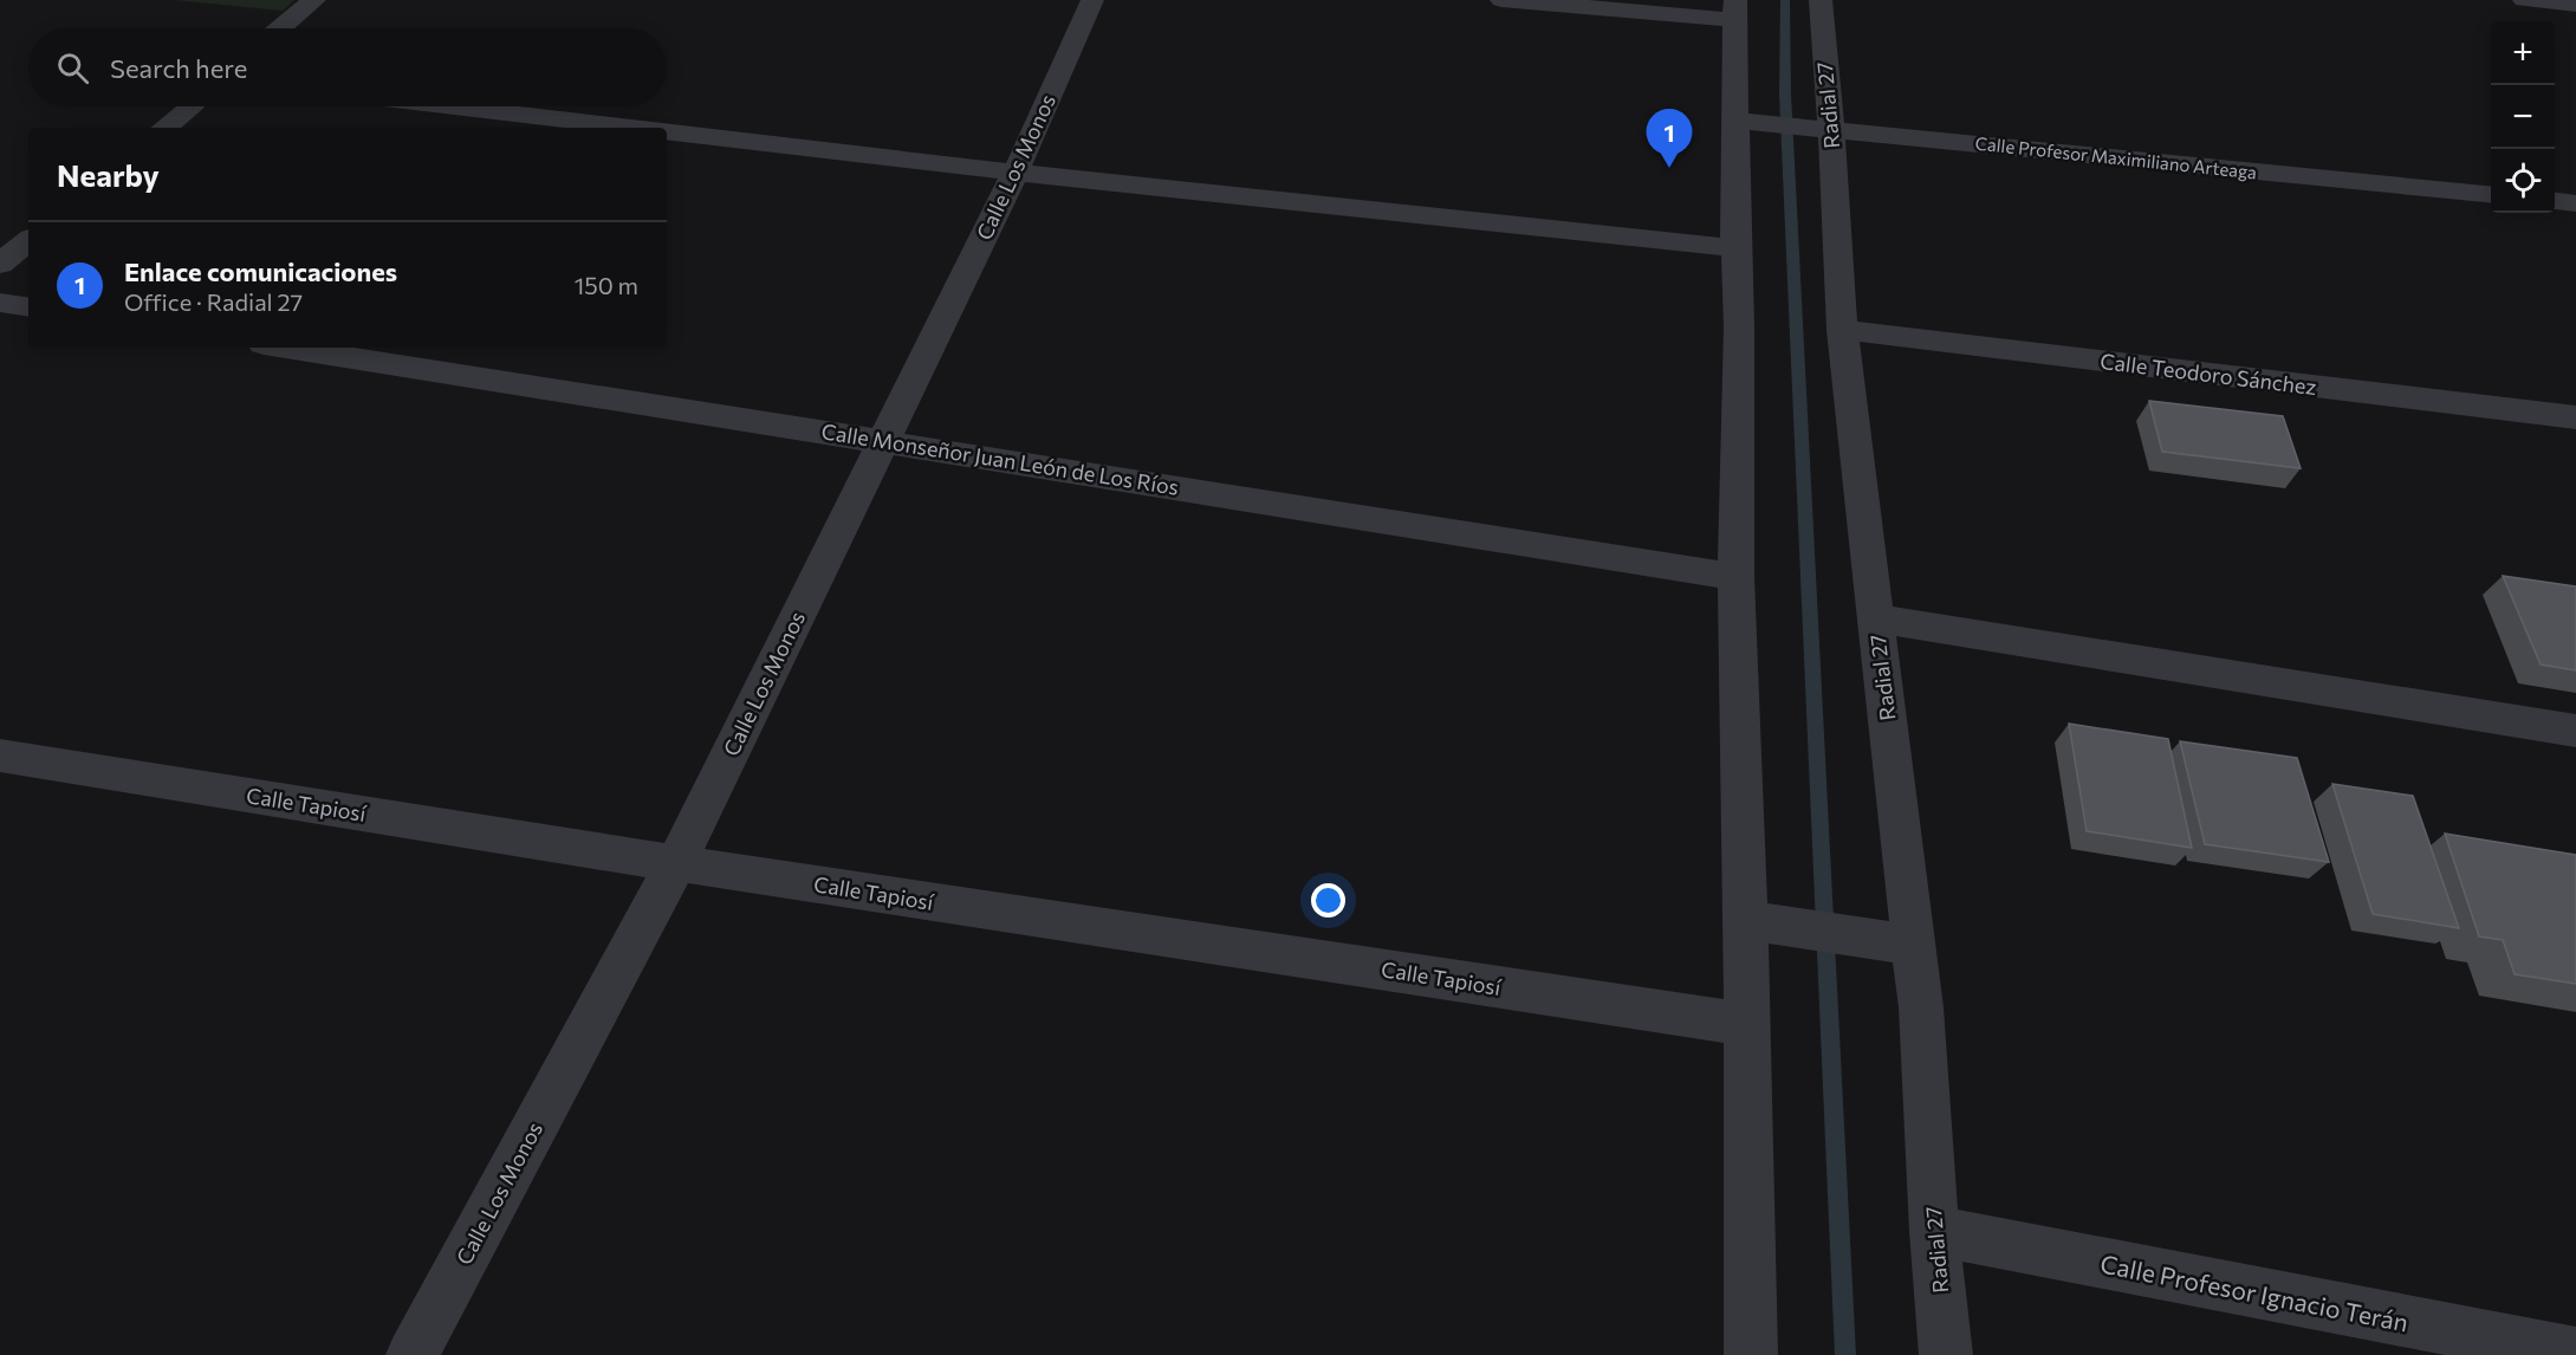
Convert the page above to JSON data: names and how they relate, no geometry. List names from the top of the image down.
{
  "streets": {
    "street": [
      "Radial 27",
      "Calle Profesor Maximiliano Arteaga",
      "Calle Los Monos",
      "Calle Teodoro Sánchez",
      "Calle Monseñor Juan León de Los Ríos",
      "Calle Tapiosí",
      "Calle Profesor Ignacio Terán"
    ]
  },
  "crossings": [
    ["Radial 27", "Calle Profesor Maximiliano Arteaga"],
    ["Radial 27", "Calle Teodoro Sánchez"],
    ["Radial 27", "Calle Profesor Ignacio Terán"],
    ["Calle Los Monos", "Calle Monseñor Juan León de Los Ríos"],
    ["Calle Los Monos", "Calle Tapiosí"]
  ],
  "page": {
    "map_buttons": ["+", "−"],
    "search": "Search here",
    "pins": "1",
    "heading": "Nearby",
    "list": [
      {
        "mark": "1",
        "name": "Enlace comunicaciones",
        "note": "Office · Radial 27",
        "value": "150 m"
      }
    ]
  }
}
